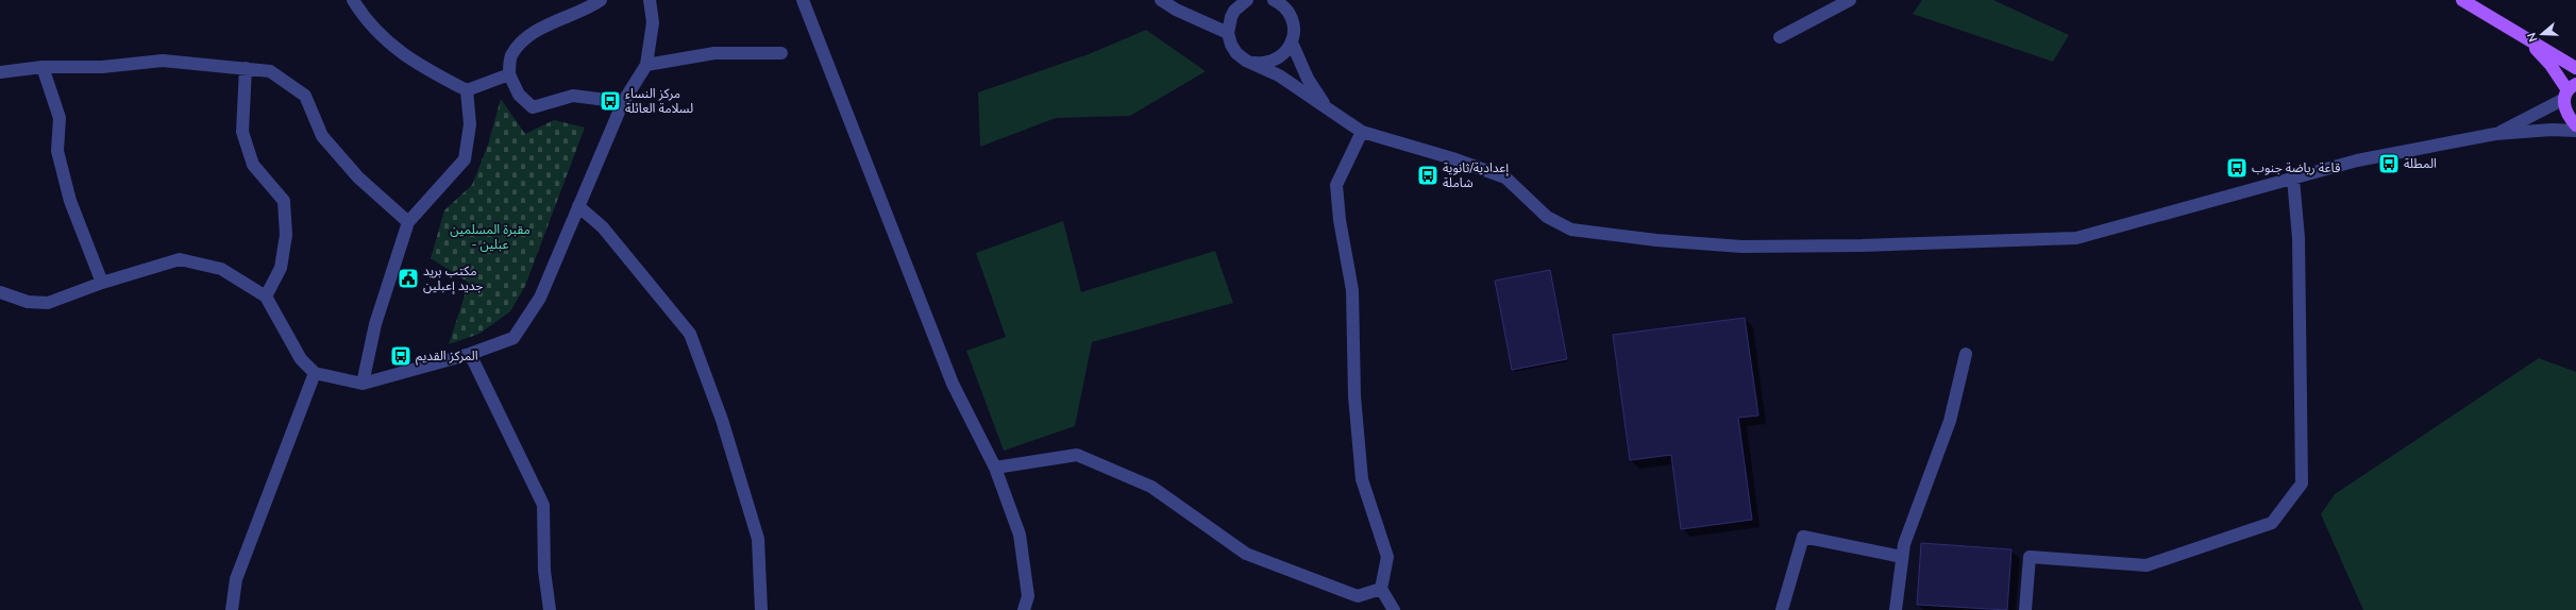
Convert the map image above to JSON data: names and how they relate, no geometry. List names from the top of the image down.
{
  "parks": ["مقبرة المسلمين - عبلين"],
  "places": {
    "bus stop": [
      "مركز النساء لسلامة العائلة",
      "المطلة",
      "قاعة رياضة جنوب",
      "إعدادية/ثانوية شاملة",
      "المركز القديم"
    ],
    "public building": ["مكتب بريد جديد إعبلين"]
  },
  "north": "left"
}
